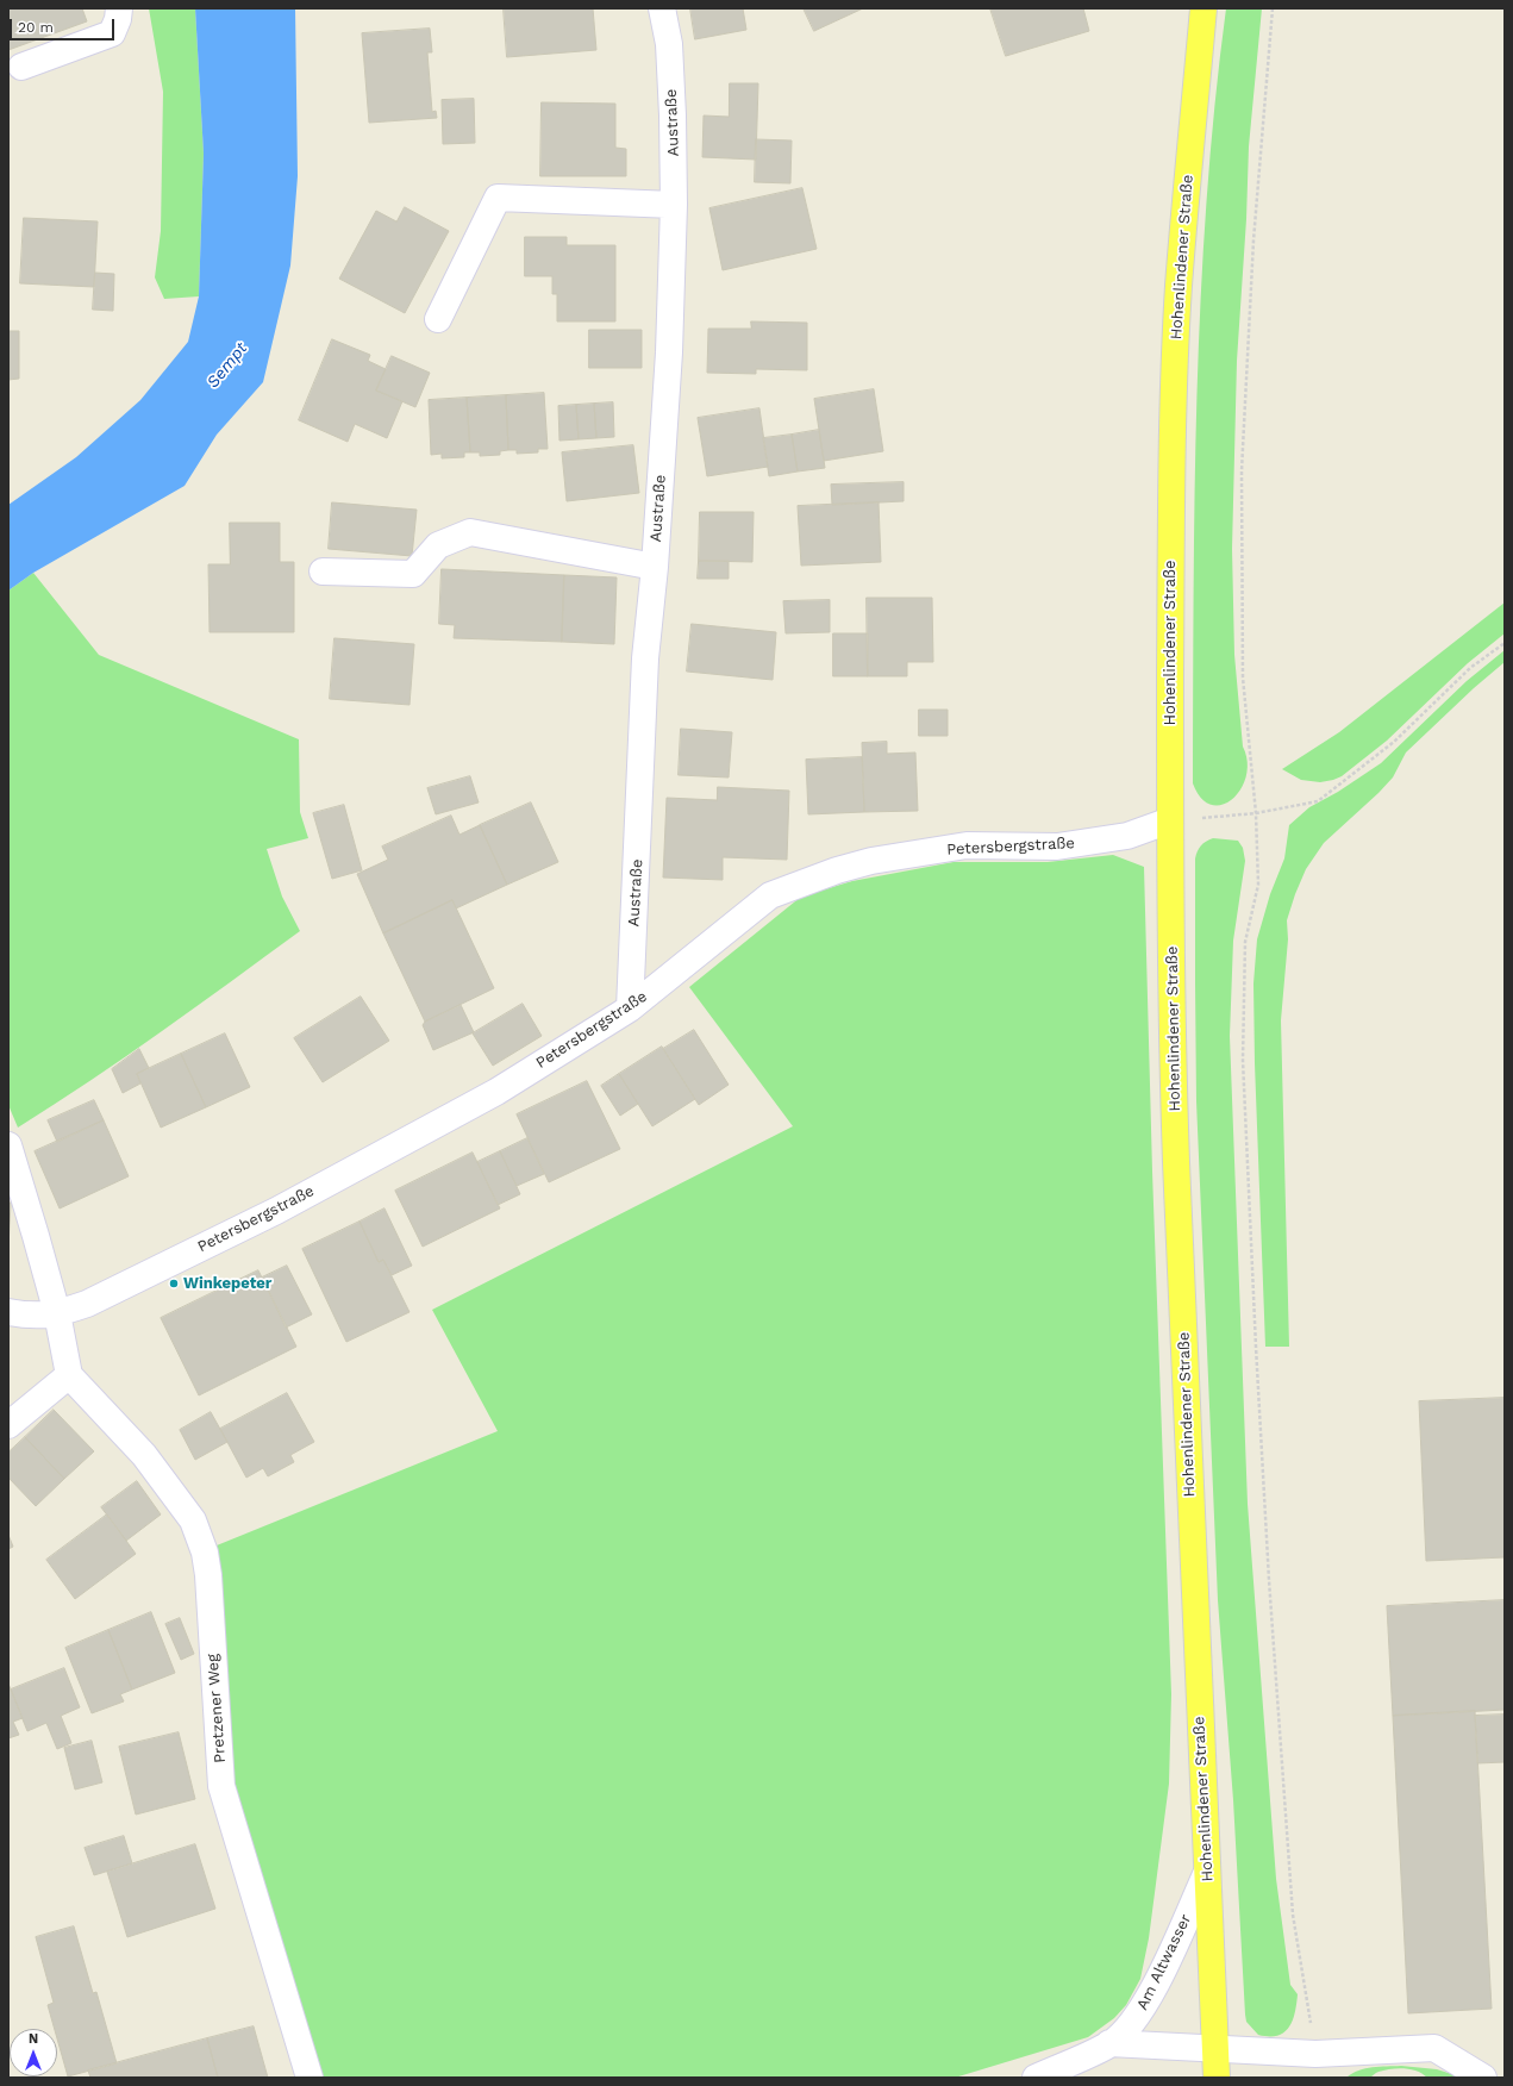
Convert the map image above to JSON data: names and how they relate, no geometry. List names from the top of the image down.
{
  "streets": {
    "main road": ["Hohenlindener Straße"],
    "street": [
      "Austraße",
      "Petersbergstraße",
      "Pretzener Weg",
      "Am Altwasser"
    ]
  },
  "crossings": [
    ["Austraße", "Petersbergstraße"],
    ["Hohenlindener Straße", "Petersbergstraße"],
    ["Hohenlindener Straße", "Am Altwasser"]
  ],
  "water": ["Sempt"],
  "places": ["Winkepeter"],
  "scale_bar": "20 m",
  "north": "top"
}
